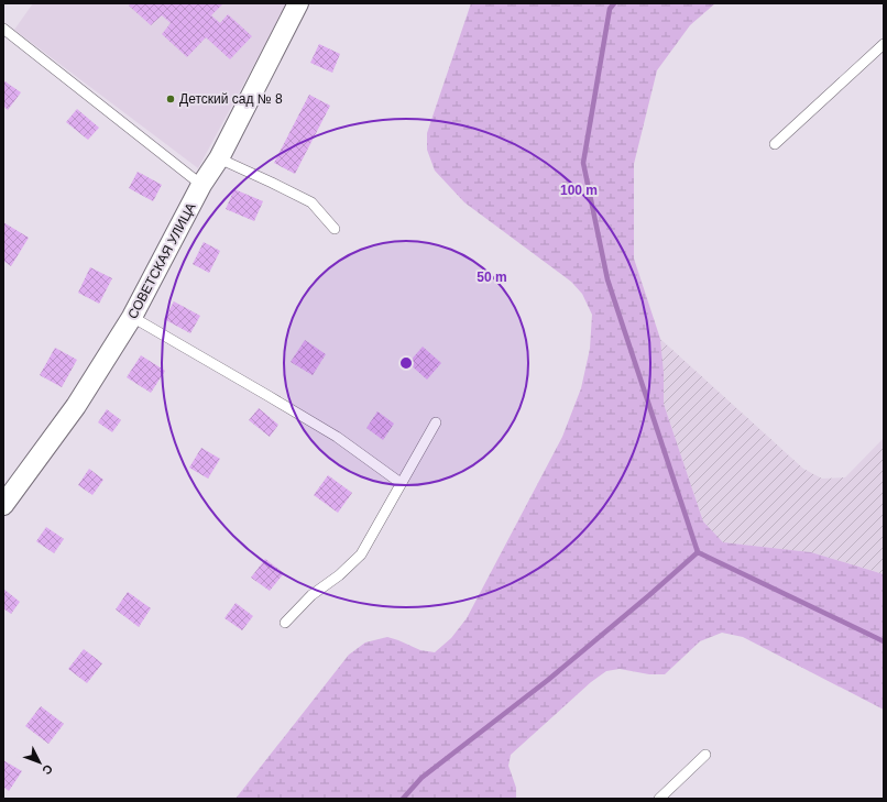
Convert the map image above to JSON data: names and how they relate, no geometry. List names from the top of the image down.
{
  "streets": {
    "street": ["СОВЕТСКАЯ УЛИЦА"]
  },
  "places": ["Детский сад № 8"],
  "north": "bottom right",
  "rings": ["100 m", "50 m"]
}
